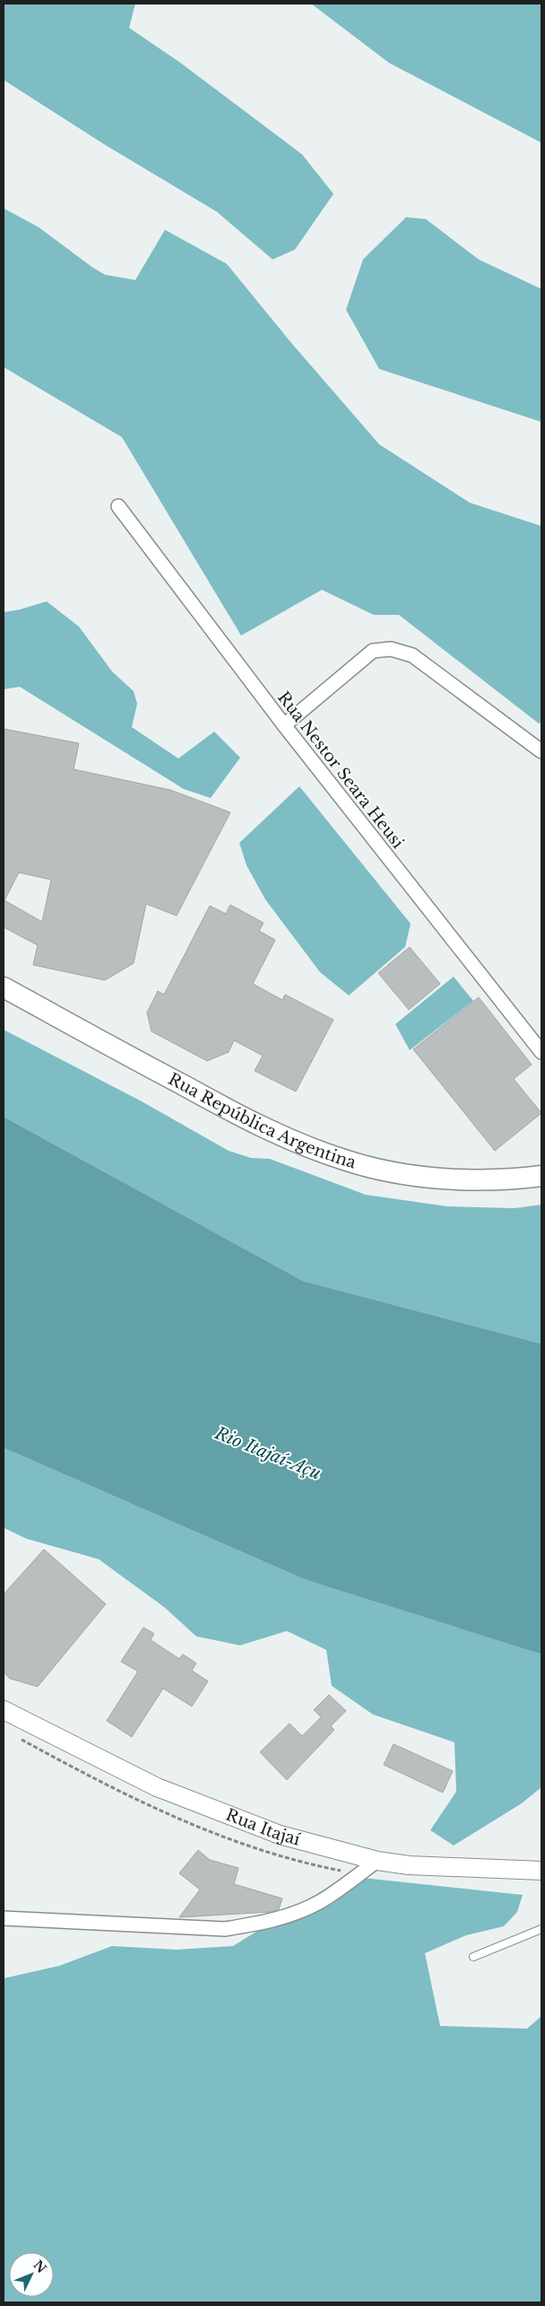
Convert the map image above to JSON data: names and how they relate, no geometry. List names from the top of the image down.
{
  "streets": {
    "main road": ["Rua República Argentina", "Rua Itajaí"],
    "street": ["Rua Nestor Seara Heusi"]
  },
  "water": ["Rio Itajaí-Açu"],
  "north": "top right"
}
